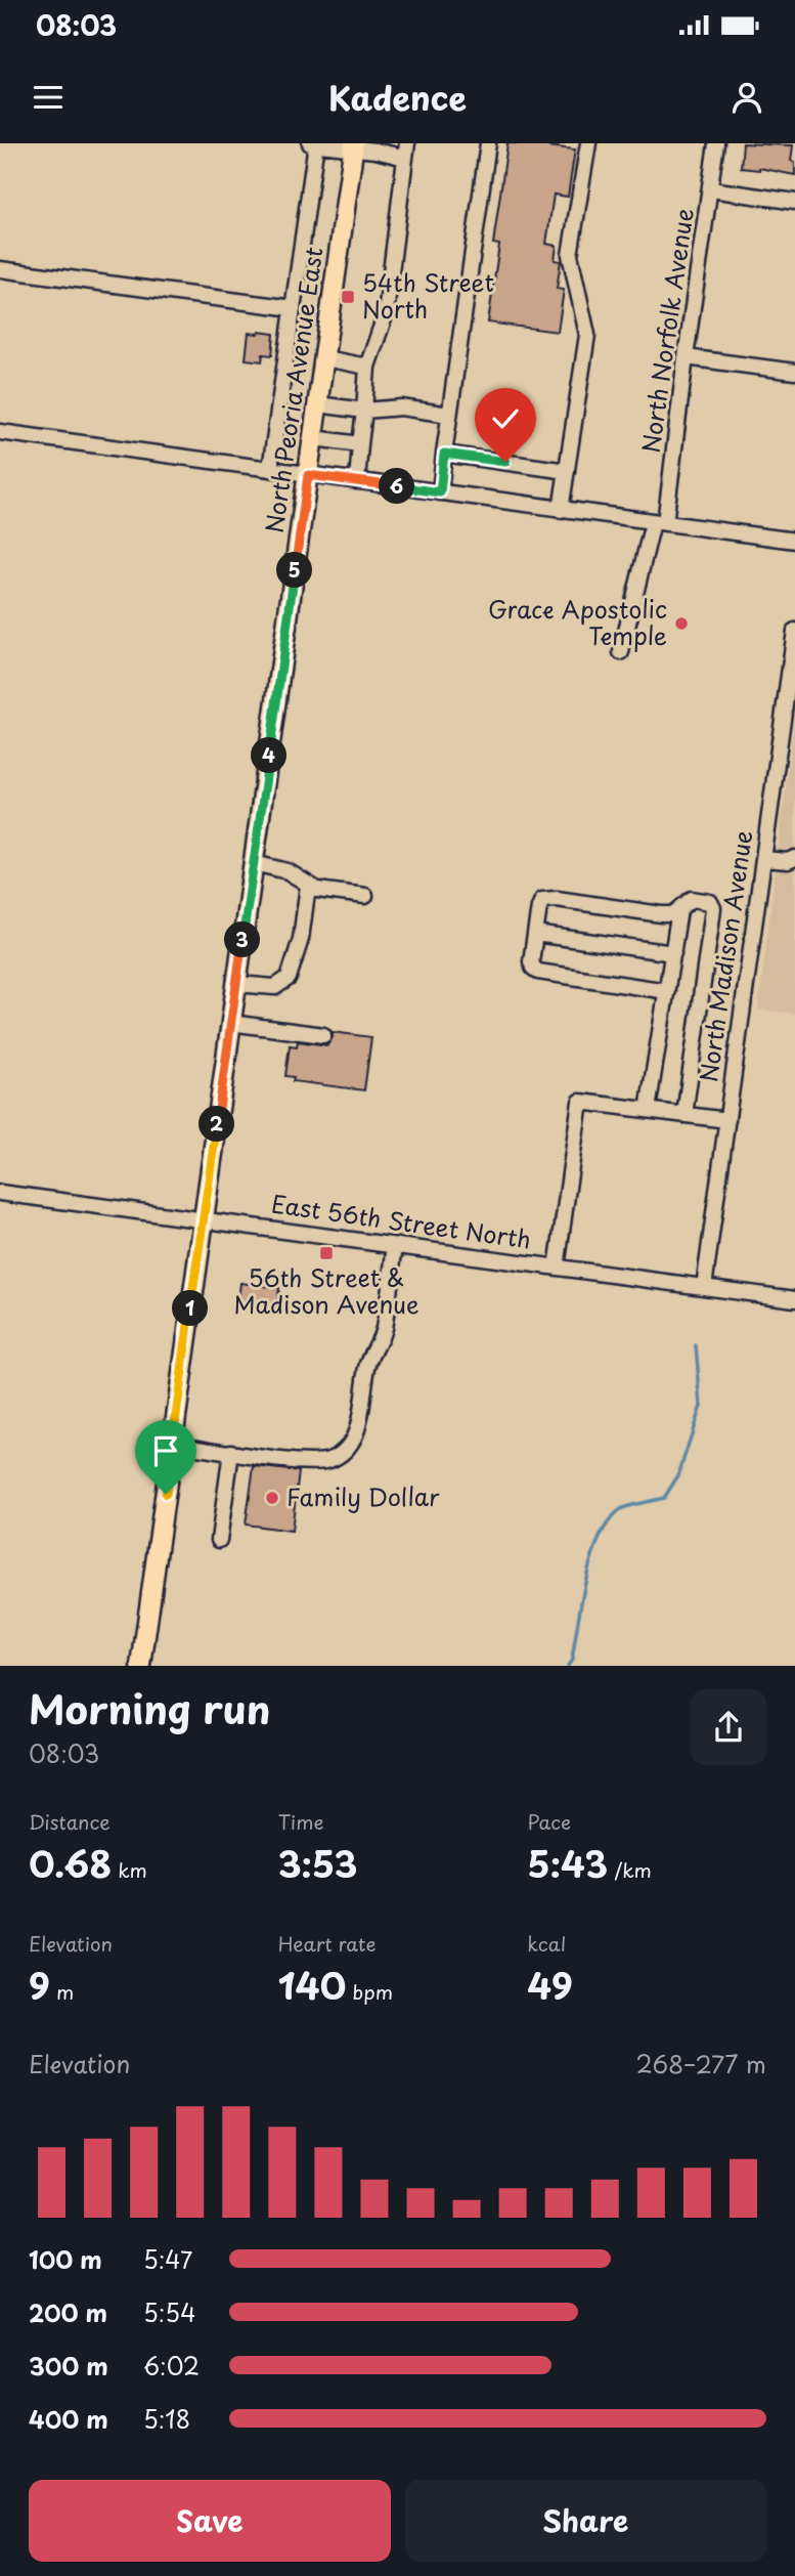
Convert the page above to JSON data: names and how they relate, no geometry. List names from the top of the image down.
{
  "streets": {
    "main road": ["North Peoria Avenue East"],
    "street": ["North Norfolk Avenue", "North Madison Avenue", "East 56th Street North"]
  },
  "crossings": [
    ["North Peoria Avenue East", "East 56th Street North"],
    ["North Madison Avenue", "East 56th Street North"]
  ],
  "places": {
    "transit": ["54th Street North", "56th Street & Madison Avenue"],
    "other": ["Grace Apostolic Temple", "Family Dollar"]
  },
  "page": {
    "status": "08:03",
    "header": "Kadence",
    "pins": [
      "6",
      "5",
      "4",
      "3",
      "2",
      "1"
    ],
    "heading": ["Morning run", "08:03"],
    "stats": [
      ["Distance", "0.68 km"],
      ["Time", "3:53"],
      ["Pace", "5:43 /km"],
      ["Elevation", "9 m"],
      ["Heart rate", "140 bpm"],
      ["kcal", "49"]
    ],
    "chart": ["Elevation", "268–277 m"],
    "list": [
      {
        "name": "100 m",
        "note": "5:47"
      },
      {
        "name": "200 m",
        "note": "5:54"
      },
      {
        "name": "300 m",
        "note": "6:02"
      },
      {
        "name": "400 m",
        "note": "5:18"
      }
    ],
    "buttons": ["Save", "Share"]
  }
}
